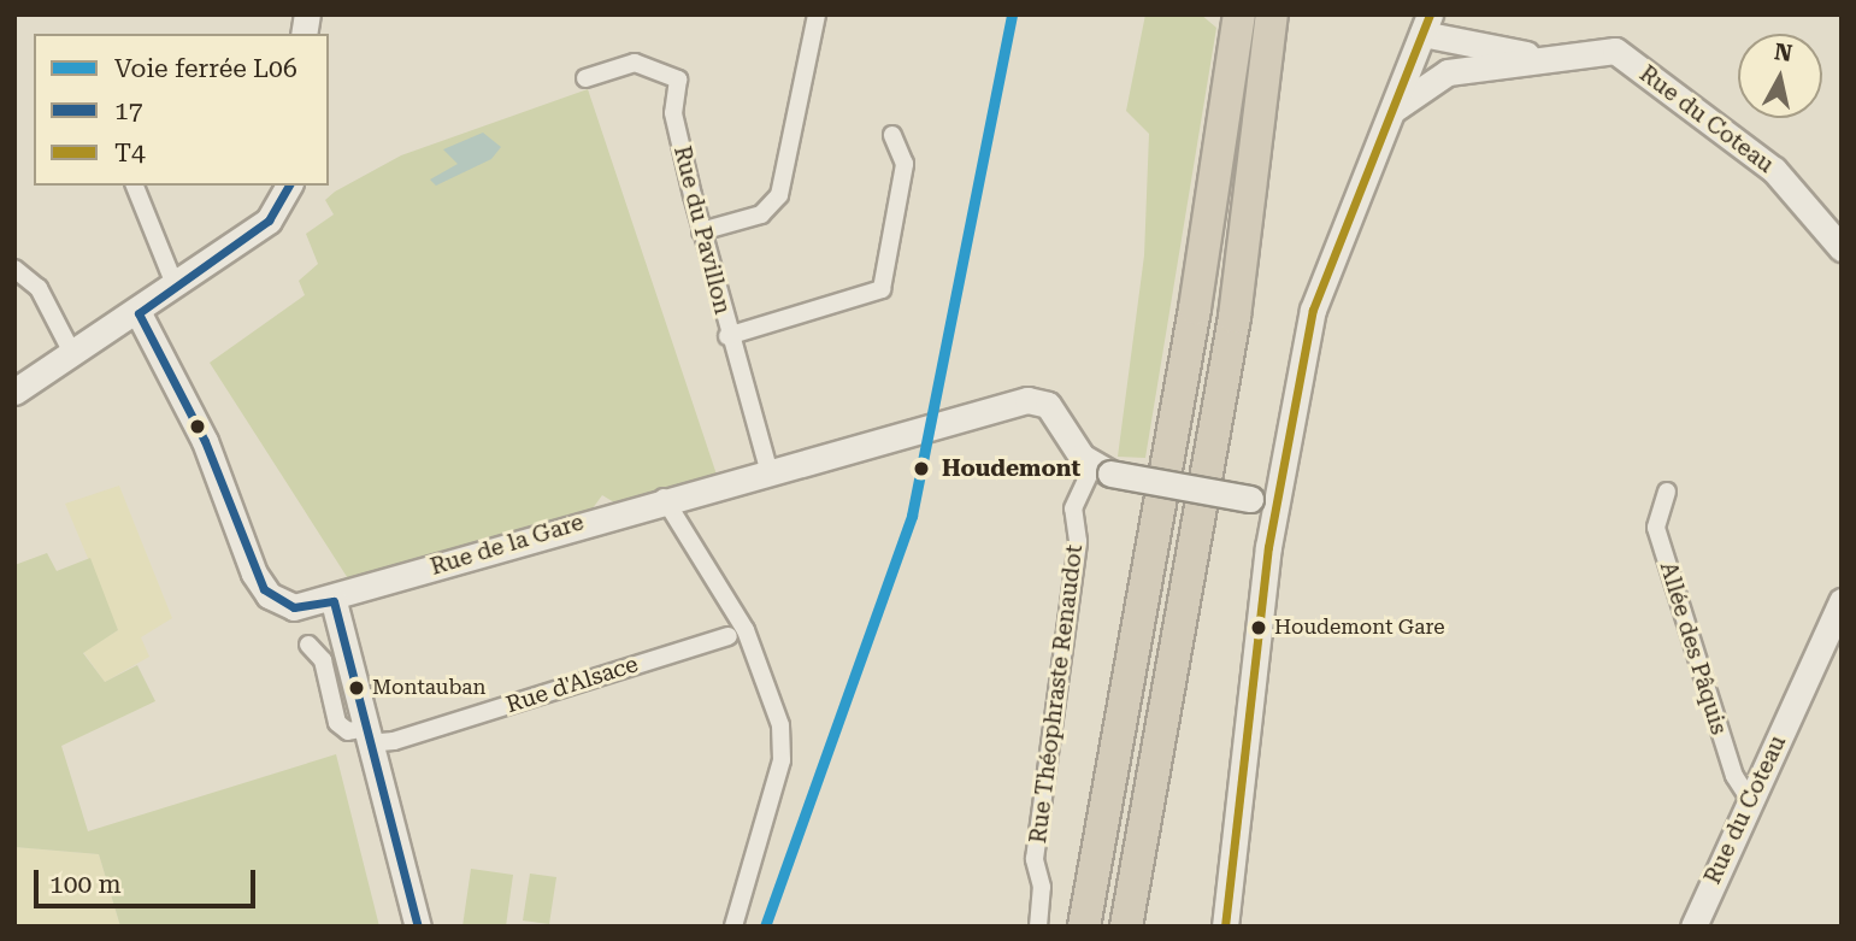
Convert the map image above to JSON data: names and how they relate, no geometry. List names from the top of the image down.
{
  "streets": {
    "street": [
      "Rue du Coteau",
      "Rue du Pavillon",
      "Rue de la Gare",
      "Allée des Pâquis",
      "Rue d'Alsace",
      "Rue Théophraste Renaudot"
    ]
  },
  "crossings": [
    ["Rue du Coteau", "Allée des Pâquis"],
    ["Rue du Pavillon", "Rue de la Gare"],
    ["Rue de la Gare", "Rue Théophraste Renaudot"]
  ],
  "places": ["Houdemont", "Houdemont Gare", "Montauban"],
  "lines": ["rail line L06", "transit line T4", "transit line 17"],
  "legend": ["Voie ferrée L06", "17", "T4"],
  "scale_bar": "100 m",
  "north": "top"
}
